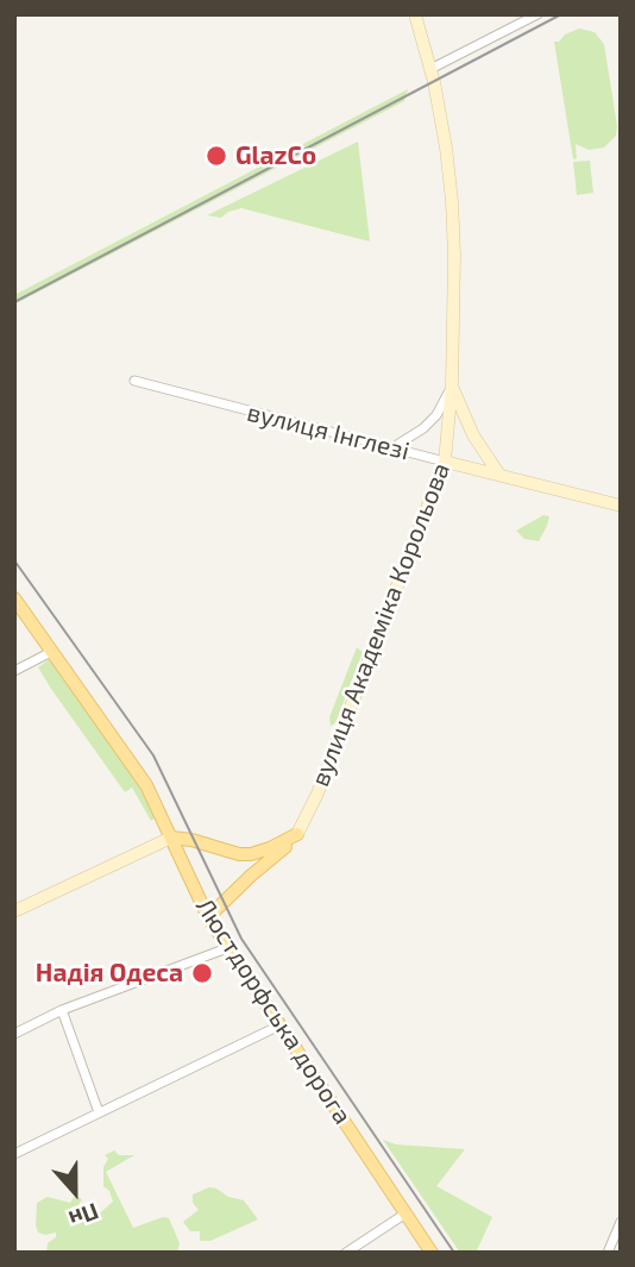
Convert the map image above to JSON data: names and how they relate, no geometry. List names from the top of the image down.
{
  "streets": {
    "main road": ["вулиця Інглезі", "вулиця Академіка Корольова", "Люстдорфська дорога"]
  },
  "crossings": [
    ["вулиця Інглезі", "вулиця Академіка Корольова"]
  ],
  "places": ["GlazCo", "Надія Одеса"],
  "north": "bottom"
}
